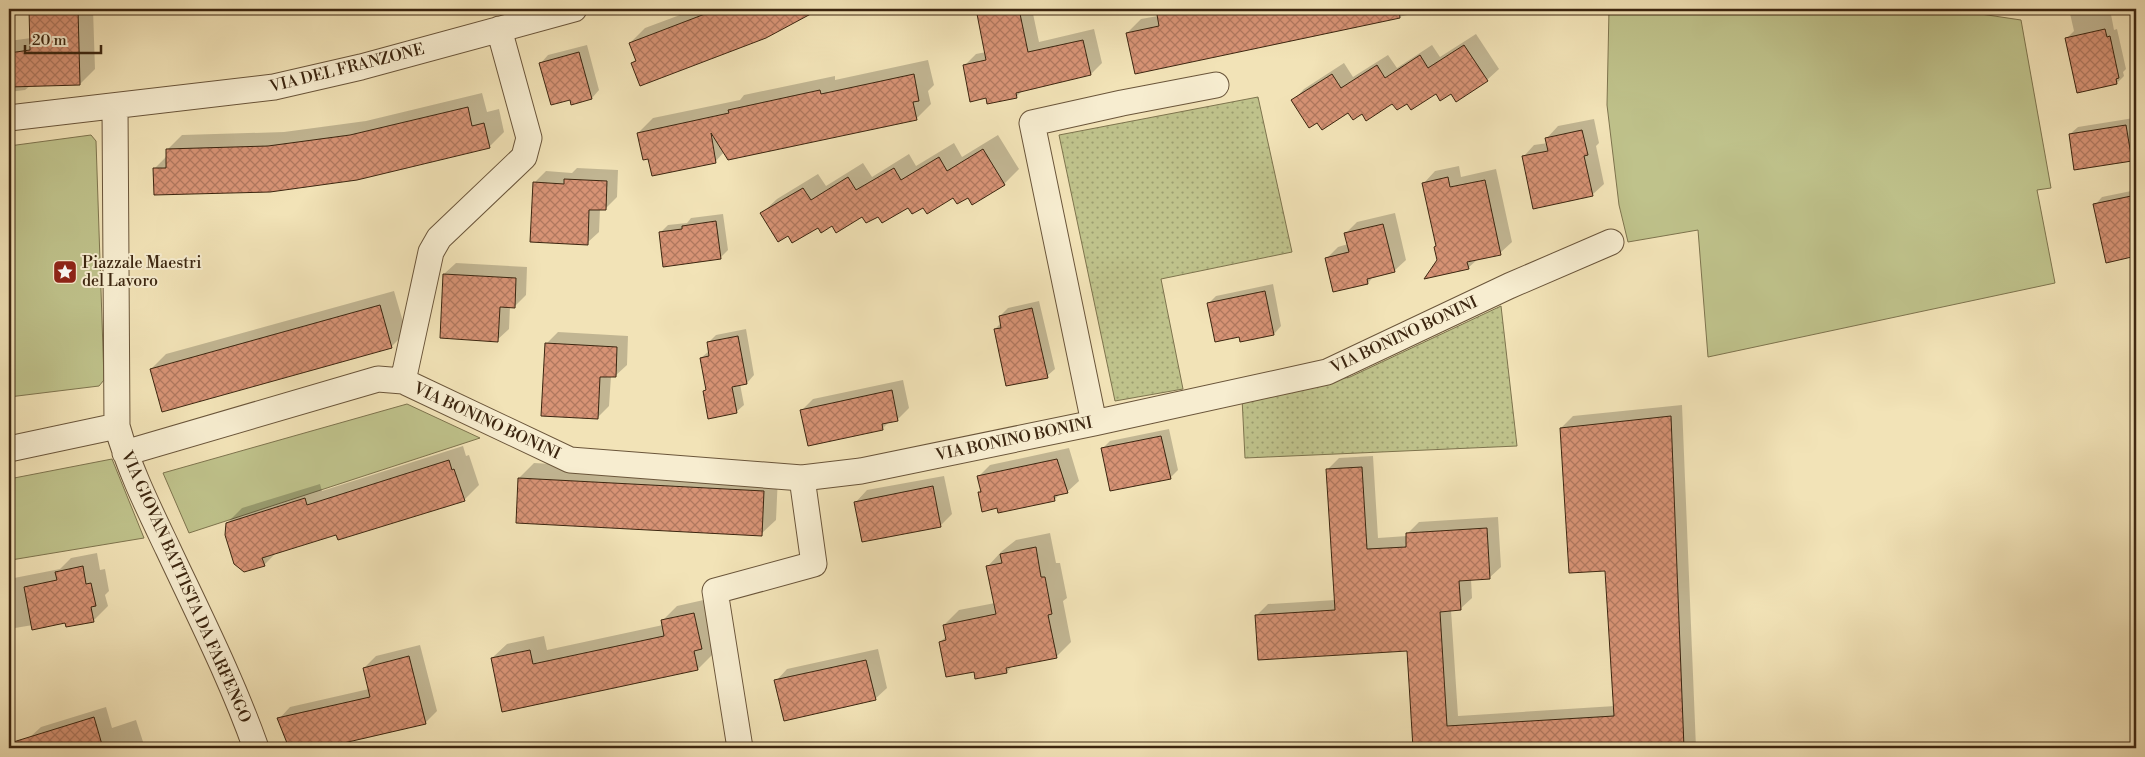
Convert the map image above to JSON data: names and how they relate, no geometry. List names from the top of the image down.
{
  "streets": {
    "street": ["VIA DEL FRANZONE", "VIA BONINO BONINI", "VIA GIOVAN BATTISTA DA FARFENGO"]
  },
  "crossings": [
    ["VIA DEL FRANZONE", "VIA BONINO BONINI"],
    ["VIA BONINO BONINI", "VIA GIOVAN BATTISTA DA FARFENGO"]
  ],
  "places": {
    "place": ["Piazzale Maestri del Lavoro"]
  },
  "scale_bar": "20 m"
}
